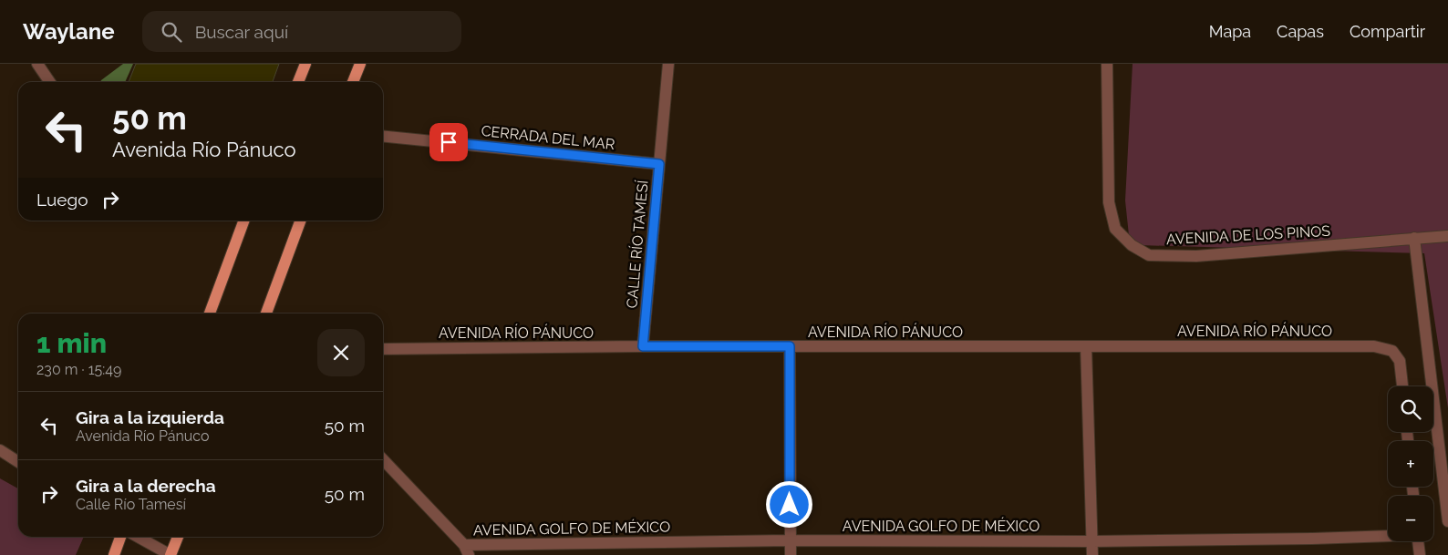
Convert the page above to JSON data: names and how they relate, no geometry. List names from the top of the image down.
{
  "streets": {
    "street": [
      "CERRADA DEL MAR",
      "AVENIDA DE LOS PINOS",
      "CALLE RÍO TAMESÍ",
      "AVENIDA RÍO PÁNUCO",
      "AVENIDA GOLFO DE MÉXICO"
    ]
  },
  "crossings": [
    ["CERRADA DEL MAR", "CALLE RÍO TAMESÍ"],
    ["CALLE RÍO TAMESÍ", "AVENIDA RÍO PÁNUCO"]
  ],
  "page": {
    "header": "Waylane",
    "search": "Buscar aquí",
    "nav": ["Mapa", "Capas", "Compartir"],
    "turn": ["50 m", "Avenida Río Pánuco"],
    "then": "Luego",
    "heading": ["1 min", "230 m · 15:49"],
    "map_buttons": ["+", "−"],
    "list": [
      {
        "name": "Gira a la izquierda",
        "note": "Avenida Río Pánuco",
        "value": "50 m"
      },
      {
        "name": "Gira a la derecha",
        "note": "Calle Río Tamesí",
        "value": "50 m"
      }
    ]
  }
}
